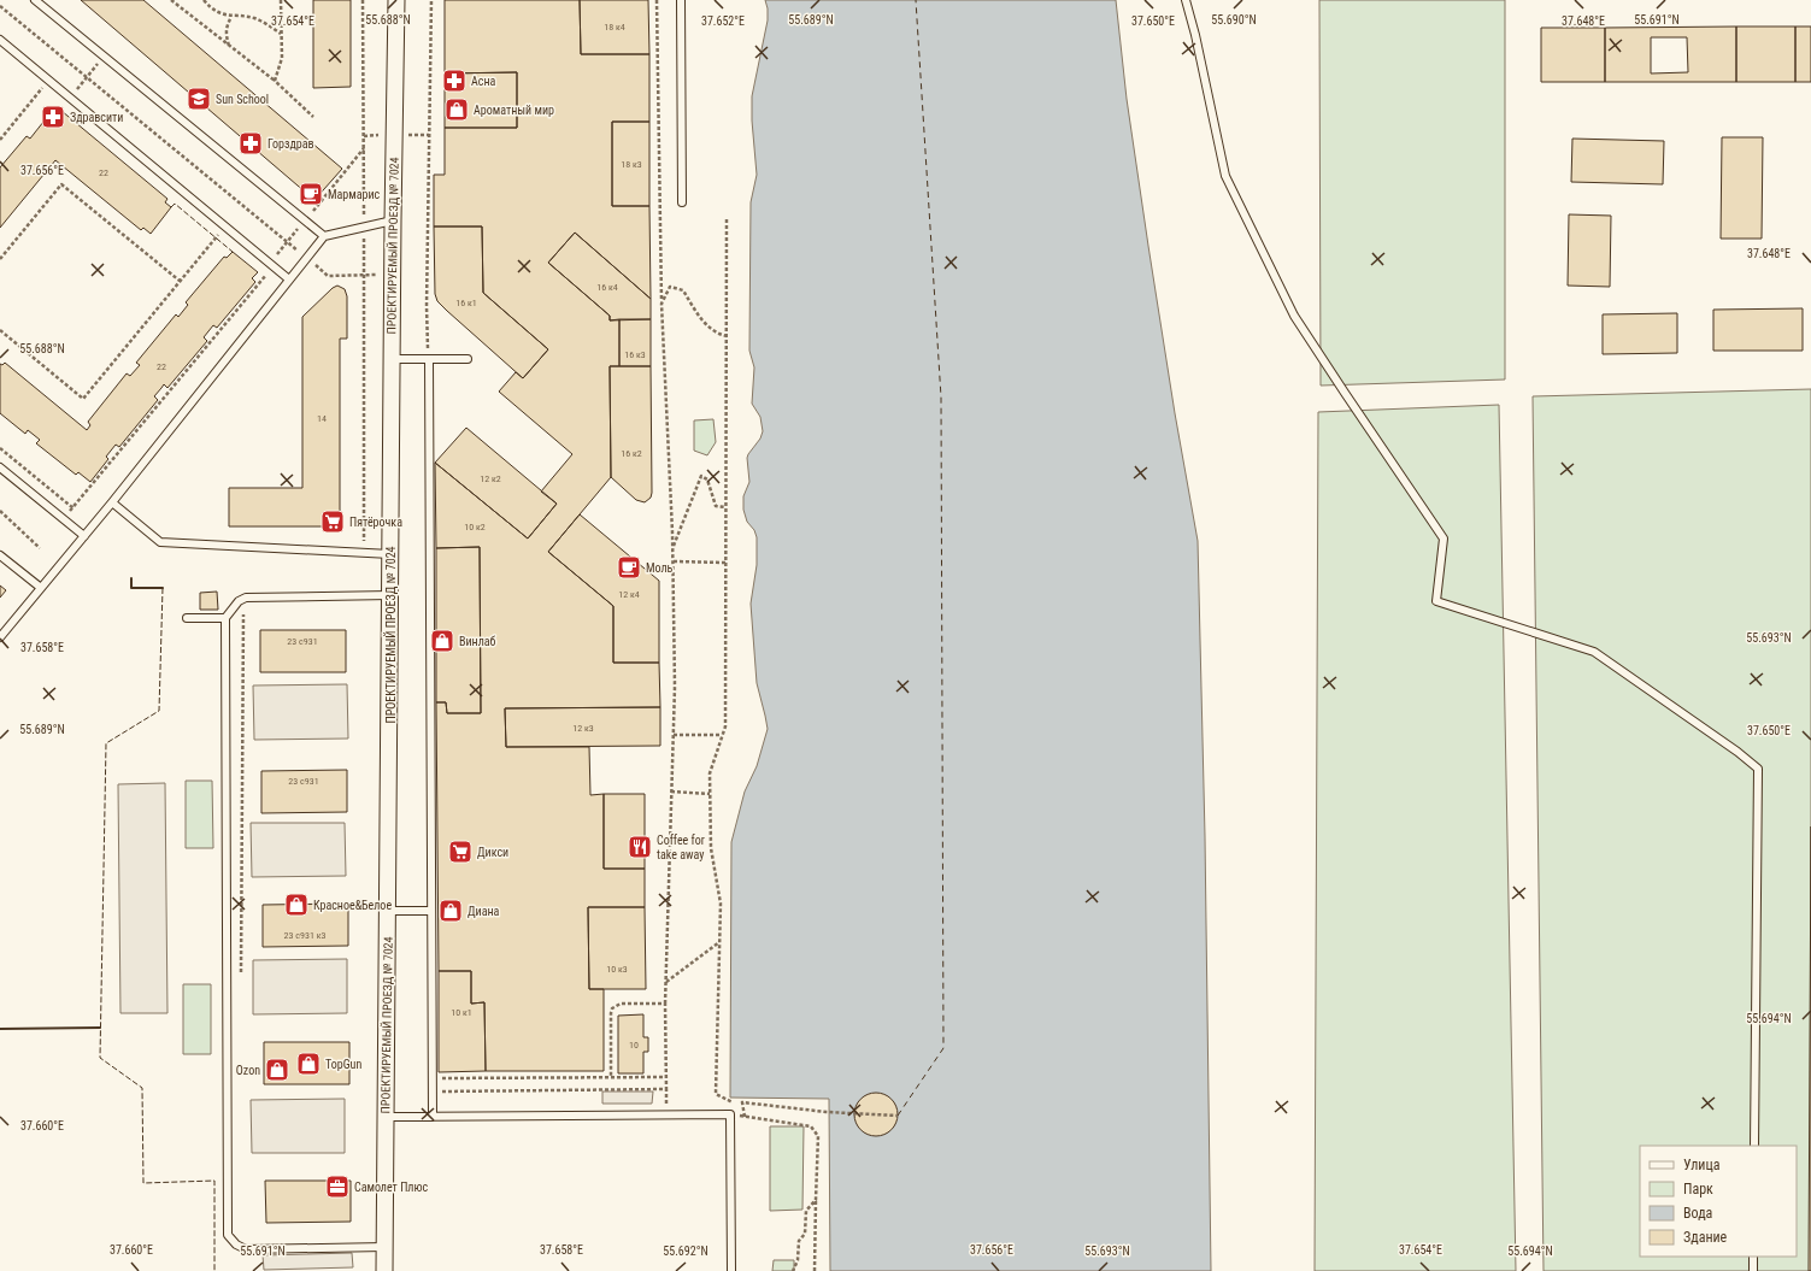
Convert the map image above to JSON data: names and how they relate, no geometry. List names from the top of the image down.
{
  "streets": {
    "street": ["ПРОЕКТИРУЕМЫЙ ПРОЕЗД № 7024"]
  },
  "places": {
    "pharmacy": ["Асна", "Здравсити", "Горздрав"],
    "school or university": ["Sun School"],
    "shop": [
      "Ароматный мир",
      "Винлаб",
      "Красное&Белое",
      "Диана",
      "TopGun",
      "Ozon"
    ],
    "cafe": ["Мармарис", "Моль"],
    "supermarket": ["Пятёрочка", "Дикси"],
    "restaurant": ["Coffee for take away"],
    "office": ["Самолет Плюс"]
  },
  "house_numbers": [
    "18 к4",
    "18 к3",
    "22",
    "16 к4",
    "16 к1",
    "16 к3",
    "22",
    "14",
    "16 к2",
    "12 к2",
    "10 к2",
    "12 к4",
    "23 с931",
    "12 к3",
    "23 с931",
    "23 с931 к3",
    "10 к3",
    "10 к1",
    "10"
  ],
  "legend": [
    "Улица",
    "Парк",
    "Вода",
    "Здание"
  ],
  "coordinates": [
    "55.688°N",
    "55.689°N",
    "55.690°N",
    "55.691°N",
    "37.654°E",
    "37.652°E",
    "37.650°E",
    "37.648°E",
    "37.656°E",
    "55.693°N",
    "37.658°E",
    "55.694°N",
    "37.660°E",
    "55.692°N"
  ]
}
